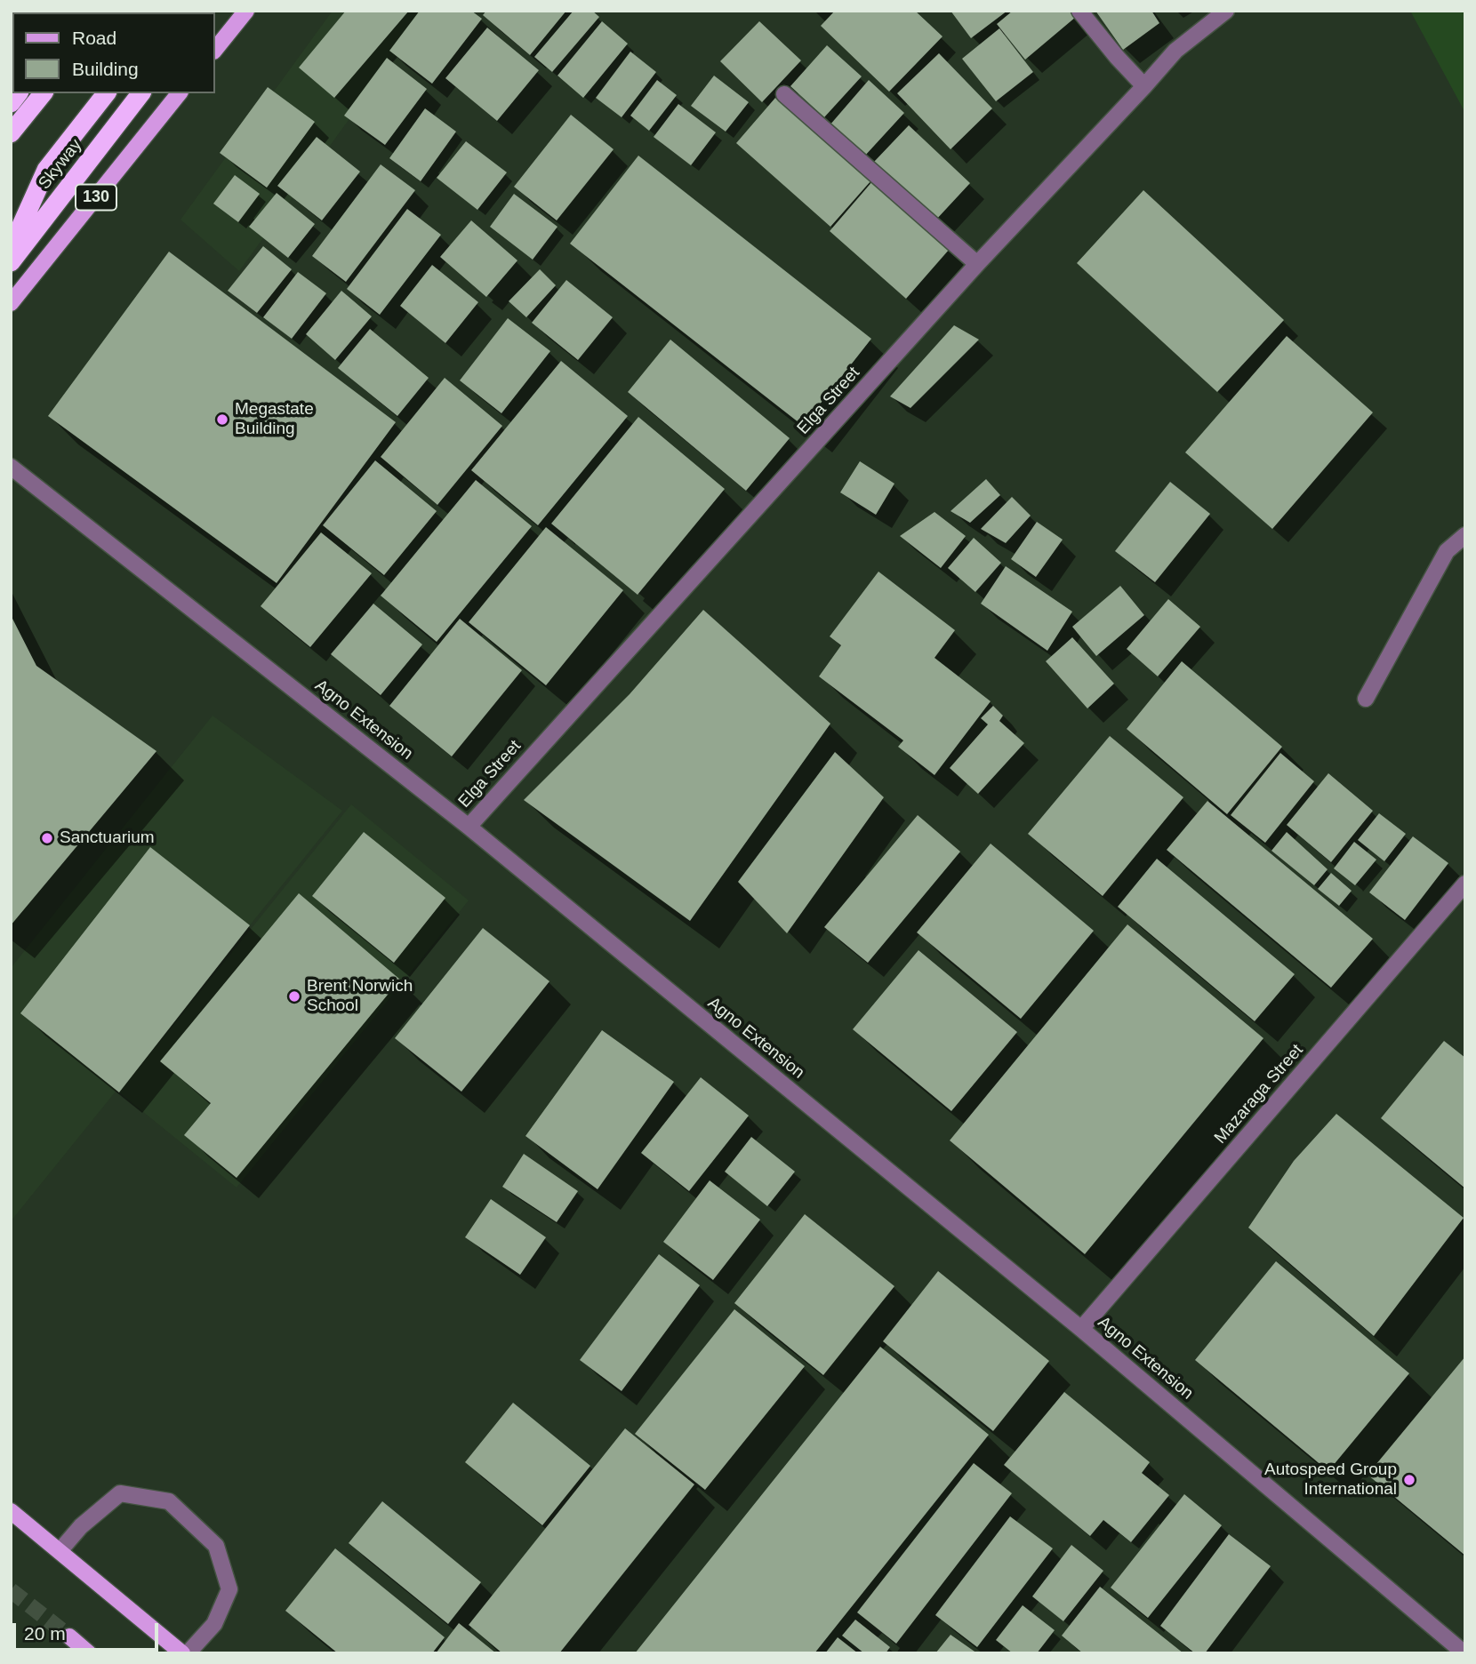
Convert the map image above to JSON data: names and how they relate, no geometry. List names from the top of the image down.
{
  "streets": {
    "highway": ["Skyway"],
    "main road": ["130"],
    "street": ["Elga Street", "Agno Extension", "Mazaraga Street"]
  },
  "crossings": [
    ["Elga Street", "Agno Extension"],
    ["Agno Extension", "Mazaraga Street"]
  ],
  "places": [
    "Megastate Building",
    "Sanctuarium",
    "Brent Norwich School",
    "Autospeed Group International"
  ],
  "legend": ["Road", "Building"],
  "scale_bar": "20 m"
}
